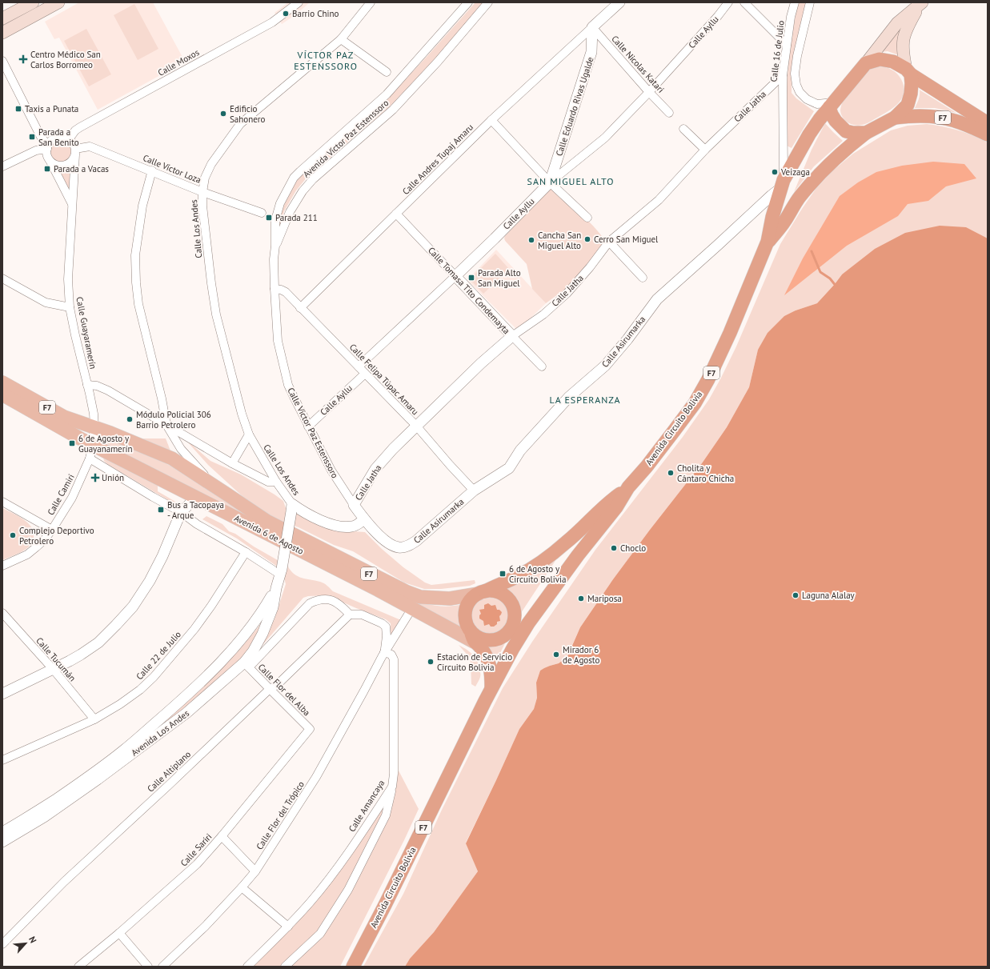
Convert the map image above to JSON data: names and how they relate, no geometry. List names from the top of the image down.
{
  "streets": {
    "highway": ["F7", "Avenida Circuito Bolivia"],
    "main road": ["Avenida 6 de Agosto"],
    "street": [
      "Calle Ayllu",
      "Calle 16 de Julio",
      "Calle Moxos",
      "Calle Nicolas Katari",
      "Calle Eduardo Rivas Ugalde",
      "Calle Jatha",
      "Avenida Víctor Paz Estenssoro",
      "Calle Andres Tupaj Amaru",
      "Calle Víctor Loza",
      "Calle Los Andes",
      "Calle Tomasa Tito Condemayta",
      "Calle Guayaramerín",
      "Calle Asirumarka",
      "Calle Felipa Túpac Amaru",
      "Calle Víctor Paz Estenssoro",
      "Calle Camiri",
      "Calle 22 de Julio",
      "Calle Tucumán",
      "Calle Flor del Alba",
      "Avenida Los Andes",
      "Calle Altiplano",
      "Calle Amancaya",
      "Calle Flor del Trópico",
      "Calle Sariri"
    ]
  },
  "crossings": [
    ["Calle Ayllu", "Calle Nicolas Katari"],
    ["Calle Ayllu", "Calle Eduardo Rivas Ugalde"],
    ["Calle Ayllu", "Calle Tomasa Tito Condemayta"],
    ["Calle Ayllu", "Calle Felipa Túpac Amaru"],
    ["Calle Ayllu", "Calle Víctor Paz Estenssoro"],
    ["Calle 16 de Julio", "Calle Jatha"],
    ["Calle 16 de Julio", "Calle Asirumarka"],
    ["Calle 16 de Julio", "Avenida Circuito Bolivia"],
    ["Calle Moxos", "Calle Víctor Loza"],
    ["Calle Moxos", "Calle Guayaramerín"],
    ["Calle Nicolas Katari", "Calle Eduardo Rivas Ugalde"],
    ["Calle Nicolas Katari", "Calle Andres Tupaj Amaru"],
    ["Calle Eduardo Rivas Ugalde", "Calle Andres Tupaj Amaru"],
    ["Calle Jatha", "Calle Tomasa Tito Condemayta"],
    ["Calle Jatha", "Calle Felipa Túpac Amaru"],
    ["Calle Jatha", "Calle Víctor Paz Estenssoro"],
    ["F7", "Avenida Circuito Bolivia"],
    ["F7", "Avenida 6 de Agosto"],
    ["Avenida Víctor Paz Estenssoro", "Calle Víctor Paz Estenssoro"],
    ["Calle Andres Tupaj Amaru", "Calle Tomasa Tito Condemayta"],
    ["Calle Andres Tupaj Amaru", "Calle Felipa Túpac Amaru"],
    ["Calle Víctor Loza", "Calle Los Andes"],
    ["Calle Víctor Loza", "Calle Guayaramerín"],
    ["Calle Los Andes", "Avenida Los Andes"],
    ["Calle Guayaramerín", "Calle Camiri"],
    ["Calle Guayaramerín", "Avenida 6 de Agosto"],
    ["Calle Asirumarka", "Calle Felipa Túpac Amaru"],
    ["Calle Asirumarka", "Avenida Circuito Bolivia"],
    ["Calle Asirumarka", "Calle Víctor Paz Estenssoro"],
    ["Calle Felipa Túpac Amaru", "Calle Víctor Paz Estenssoro"],
    ["Avenida Circuito Bolivia", "Avenida 6 de Agosto"],
    ["Calle Camiri", "Avenida 6 de Agosto"],
    ["Calle 22 de Julio", "Calle Tucumán"],
    ["Calle Flor del Alba", "Avenida Los Andes"],
    ["Calle Flor del Alba", "Calle Altiplano"],
    ["Calle Flor del Alba", "Calle Sariri"],
    ["Calle Amancaya", "Calle Flor del Trópico"]
  ],
  "districts": ["VÍCTOR PAZ ESTENSSORO", "SAN MIGUEL ALTO", "LA ESPERANZA"],
  "places": {
    "other": [
      "Barrio Chino",
      "Edificio Sahonero",
      "Veizaga",
      "Cerro San Miguel",
      "Cancha San Miguel Alto",
      "Módulo Policial 306 Barrio Petrolero",
      "Cholita y Cántaro Chicha",
      "Complejo Deportivo Petrolero",
      "Choclo",
      "Laguna Alalay",
      "Mariposa",
      "Mirador 6 de Agosto",
      "Estación de Servicio Circuito Bolivia"
    ],
    "health": ["Centro Médico San Carlos Borromeo", "Unión"],
    "transit": [
      "Taxis a Punata",
      "Parada a San Benito",
      "Parada a Vacas",
      "Parada 211",
      "Parada Alto San Miguel",
      "6 de Agosto y Guayanamerín",
      "Bus a Tacopaya - Arque",
      "6 de Agosto y Circuito Bolivia"
    ]
  },
  "north": "top right"
}
